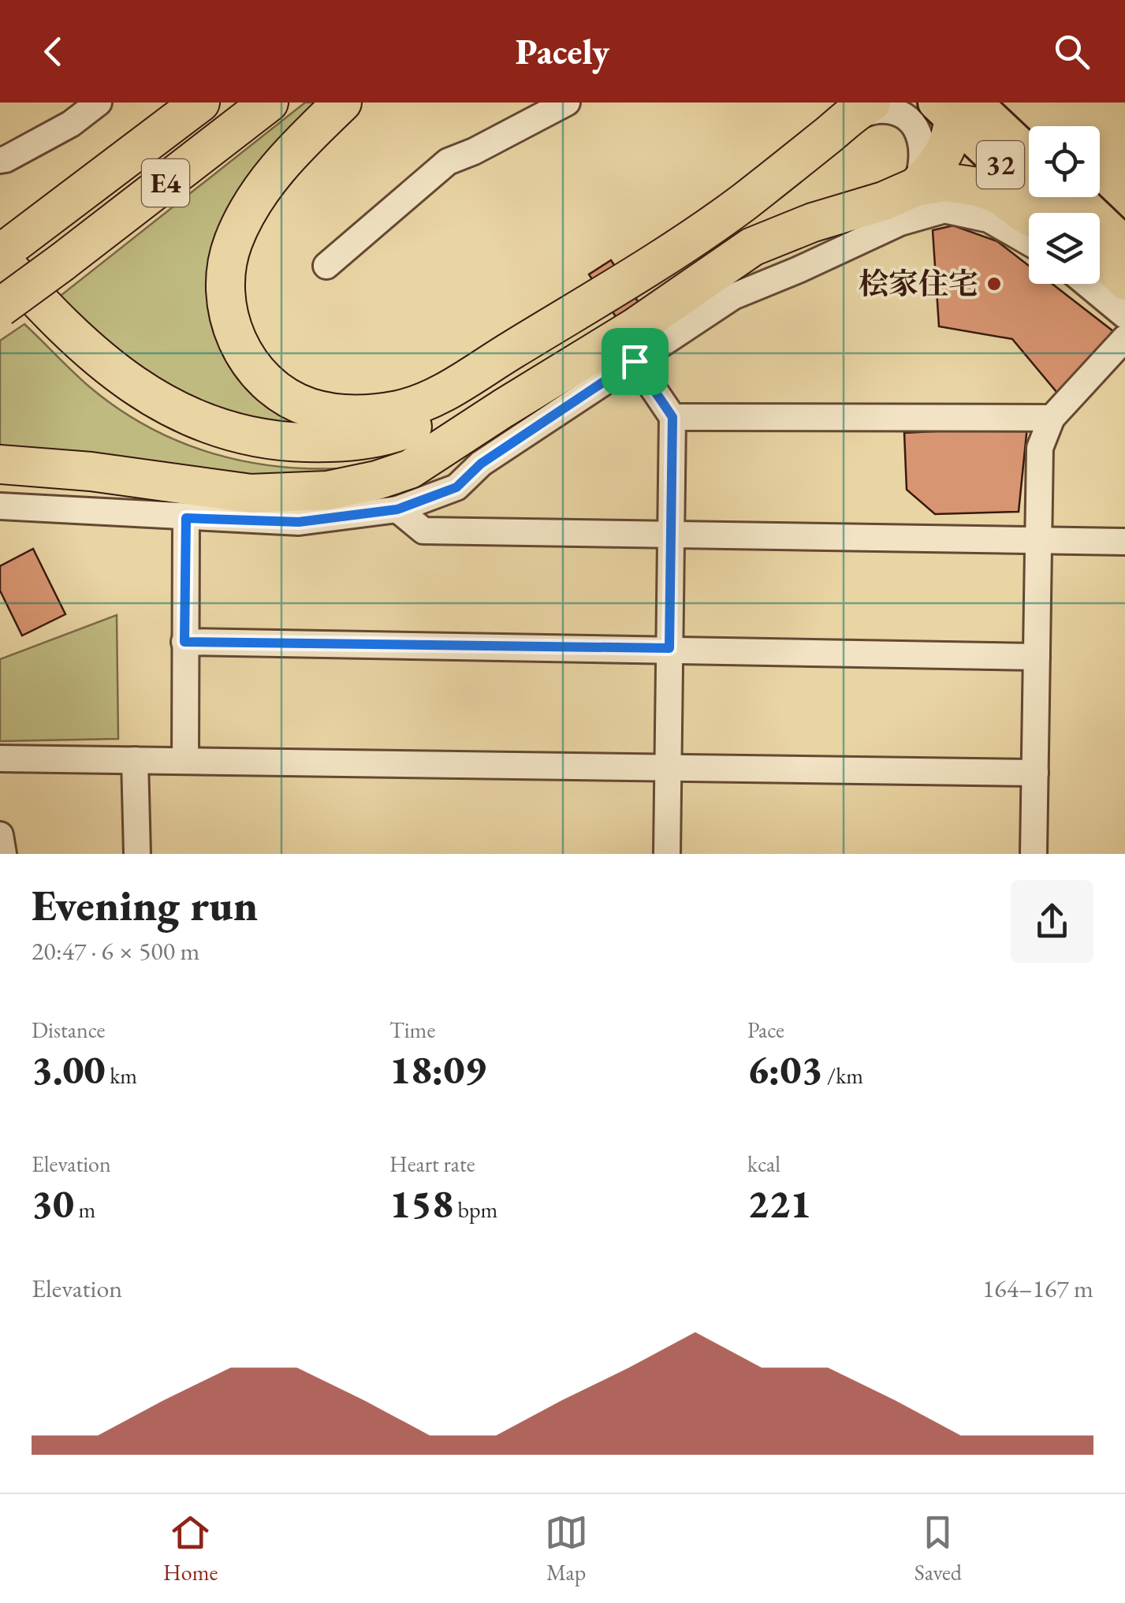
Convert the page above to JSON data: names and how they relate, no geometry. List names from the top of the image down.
{
  "streets": {
    "highway": ["E4"],
    "main road": ["32"]
  },
  "places": ["桧家住宅"],
  "page": {
    "header": "Pacely",
    "heading": ["Evening run", "20:47 · 6 × 500 m"],
    "stats": [
      ["Distance", "3.00 km"],
      ["Time", "18:09"],
      ["Pace", "6:03 /km"],
      ["Elevation", "30 m"],
      ["Heart rate", "158 bpm"],
      ["kcal", "221"]
    ],
    "chart": ["Elevation", "164–167 m"],
    "tabs": ["Home", "Map", "Saved"]
  }
}
